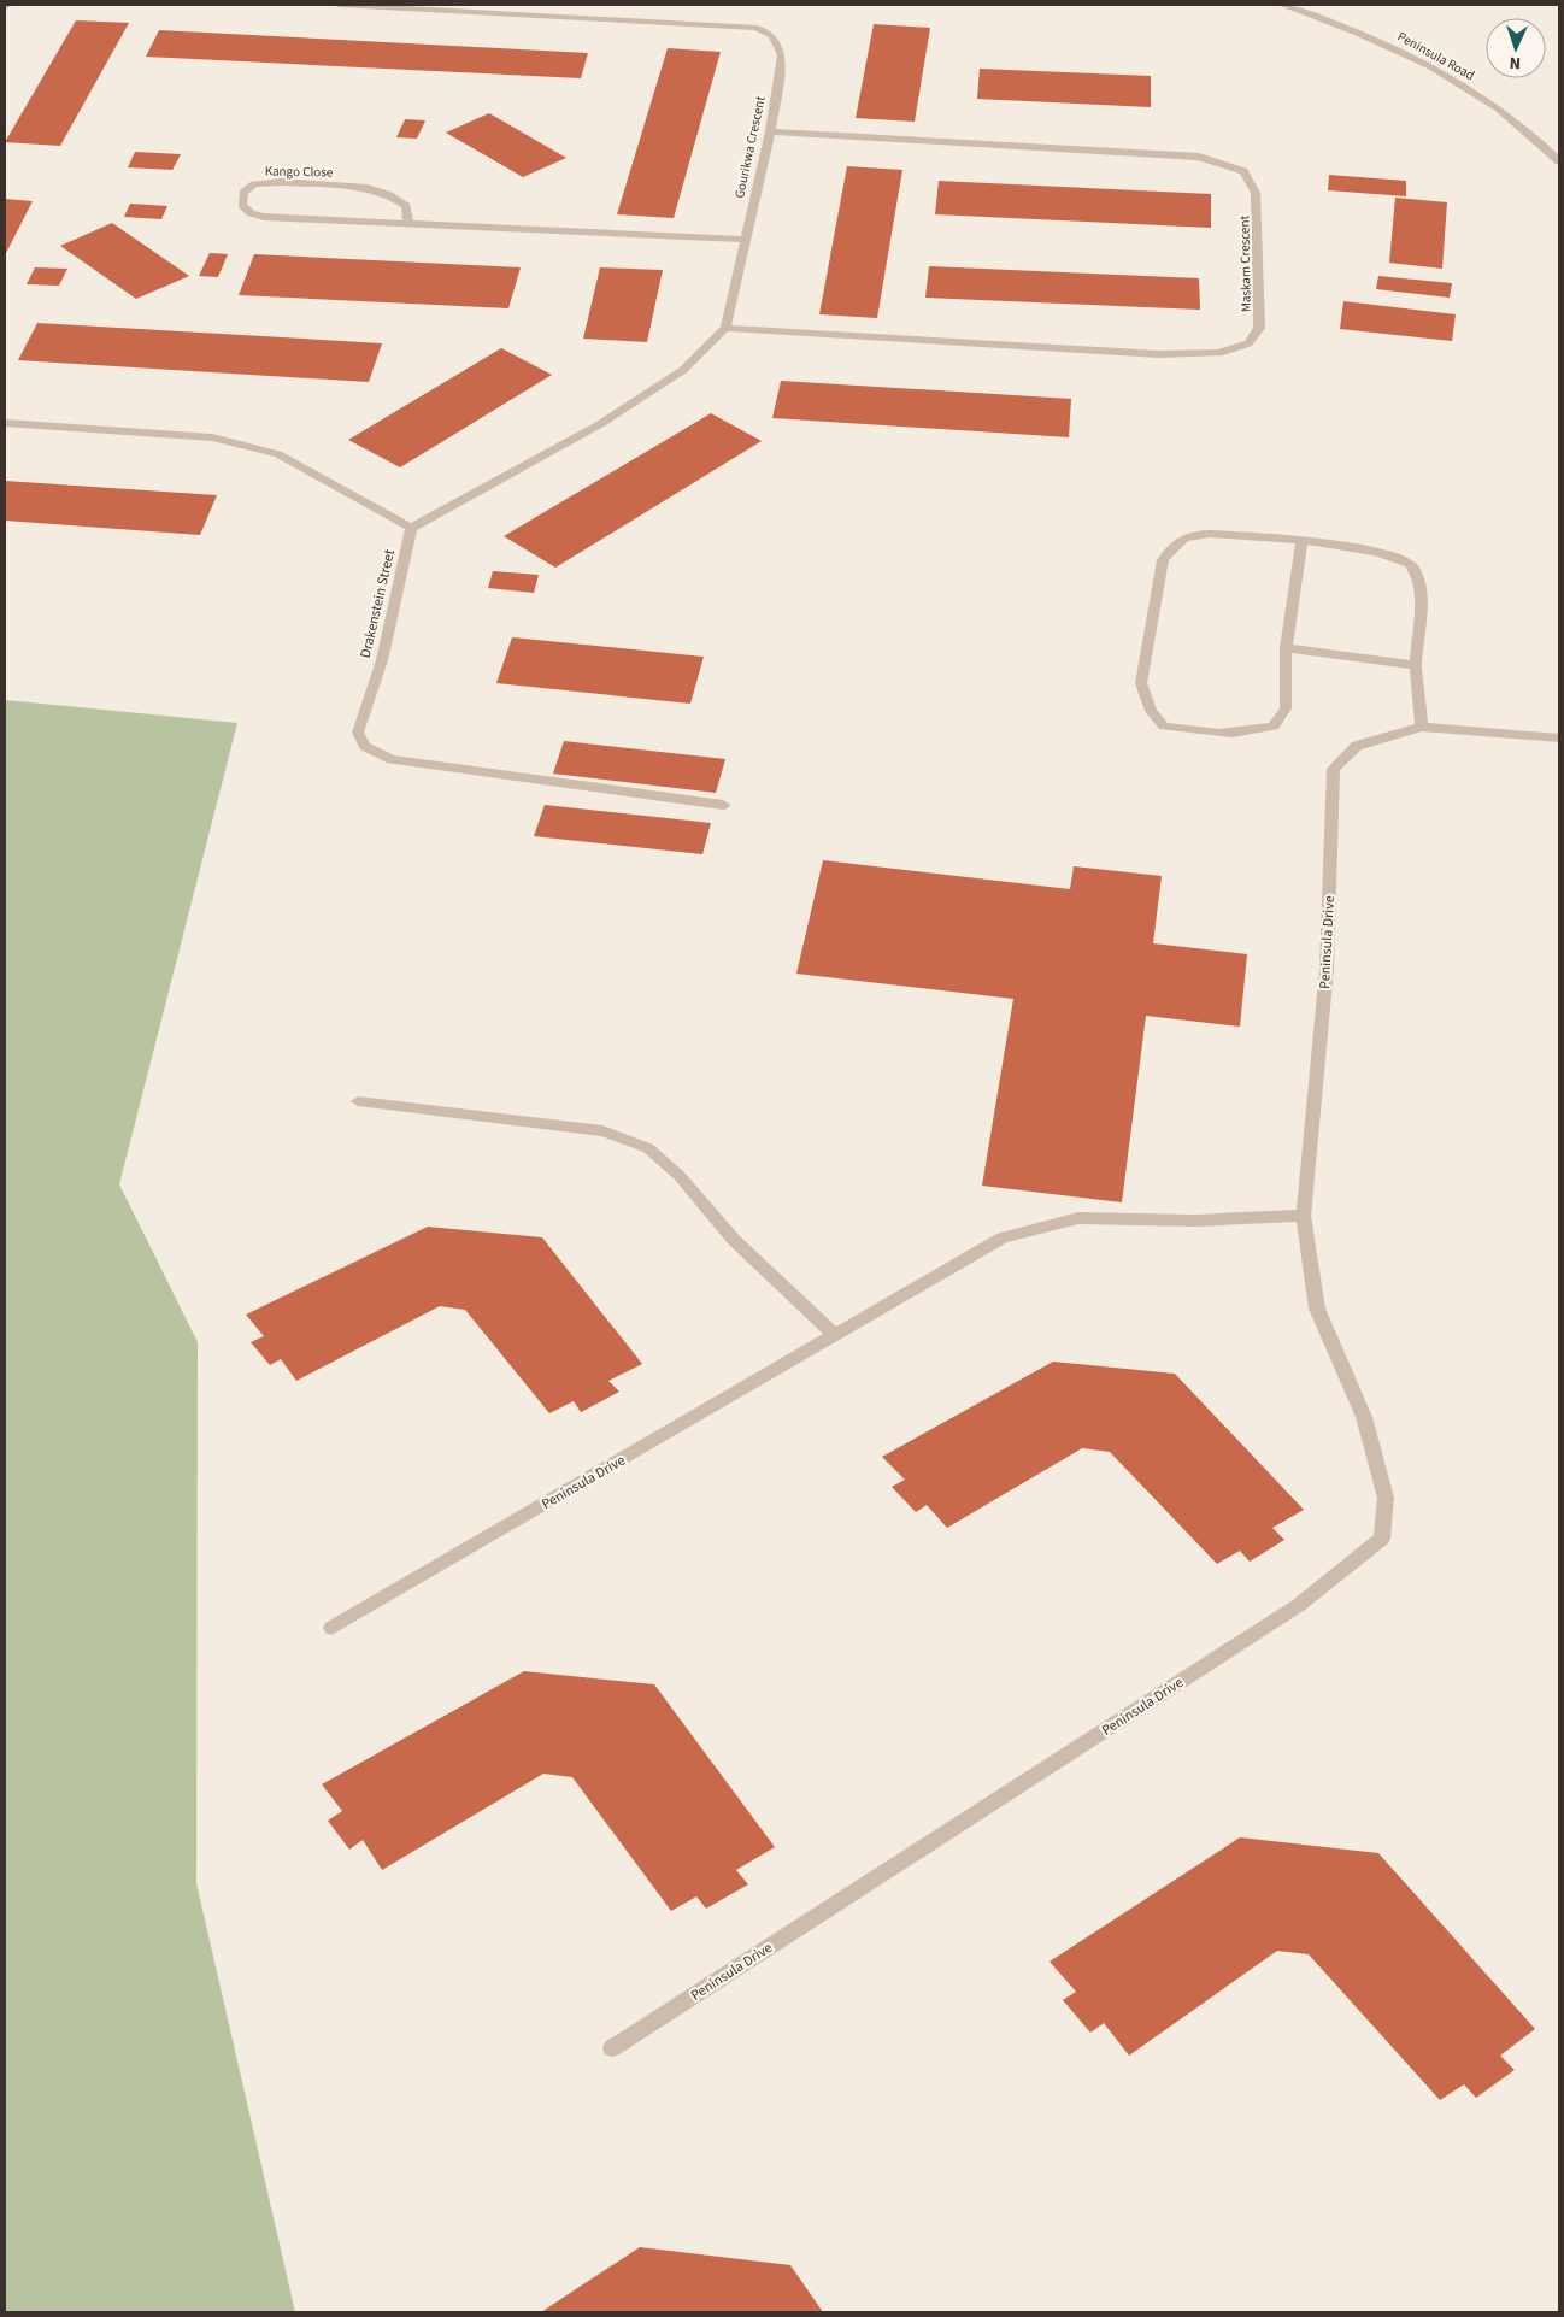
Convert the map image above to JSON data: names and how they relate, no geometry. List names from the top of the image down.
{
  "streets": {
    "street": [
      "Peninsula Road",
      "Gourikwa Crescent",
      "Kango Close",
      "Maskam Crescent",
      "Drakenstein Street",
      "Peninsula Drive"
    ]
  },
  "crossings": [
    ["Gourikwa Crescent", "Kango Close"],
    ["Gourikwa Crescent", "Maskam Crescent"]
  ],
  "north": "bottom"
}
